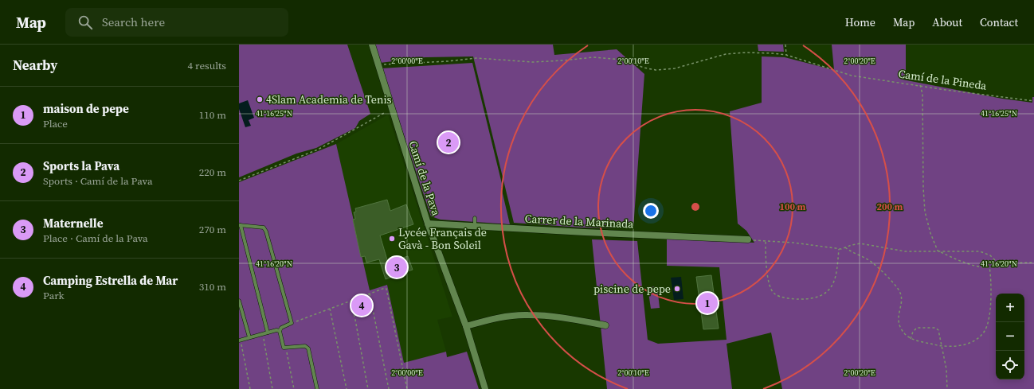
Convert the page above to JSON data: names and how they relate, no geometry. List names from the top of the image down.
{
  "streets": {
    "street": ["Camí de la Pava", "Carrer de la Marinada"],
    "path": ["Camí de la Pineda"]
  },
  "crossings": [
    ["Camí de la Pineda", "Camí de la Pava"],
    ["Camí de la Pava", "Carrer de la Marinada"]
  ],
  "places": ["4Slam Academia de Tenis", "Lycée Français de Gavà - Bon Soleil", "piscine de pepe"],
  "page": {
    "header": "Map",
    "search": "Search here",
    "nav": [
      "Home",
      "Map",
      "About",
      "Contact"
    ],
    "heading": ["Nearby", "4 results"],
    "list": [
      {
        "mark": "1",
        "name": "maison de pepe",
        "note": "Place",
        "value": "110 m"
      },
      {
        "mark": "2",
        "name": "Sports la Pava",
        "note": "Sports · Camí de la Pava",
        "value": "220 m"
      },
      {
        "mark": "3",
        "name": "Maternelle",
        "note": "Place · Camí de la Pava",
        "value": "270 m"
      },
      {
        "mark": "4",
        "name": "Camping Estrella de Mar",
        "note": "Park",
        "value": "310 m"
      }
    ],
    "pins": [
      "2",
      "3",
      "1",
      "4"
    ],
    "map_buttons": ["+", "−"]
  },
  "coordinates": [
    "2°00'00\"E",
    "2°00'10\"E",
    "2°00'20\"E",
    "41°16'25\"N",
    "41°16'20\"N"
  ],
  "rings": ["100 m", "200 m"]
}
